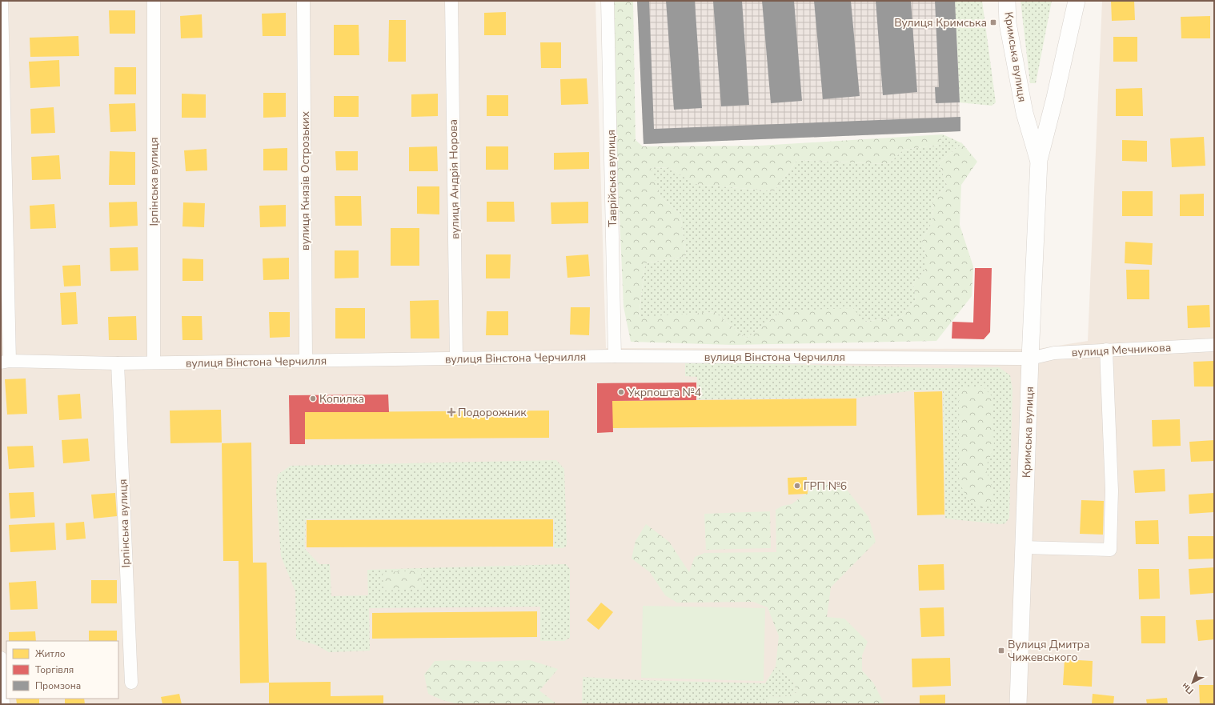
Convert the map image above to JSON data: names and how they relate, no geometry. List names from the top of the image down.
{
  "streets": {
    "street": [
      "Кримська вулиця",
      "Таврійська вулиця",
      "вулиця Андрія Норова",
      "вулиця Князів Острозьких",
      "Ірпінська вулиця",
      "вулиця Мечникова",
      "вулиця Вінстона Черчилля"
    ]
  },
  "crossings": [
    ["Кримська вулиця", "вулиця Мечникова"],
    ["Кримська вулиця", "вулиця Вінстона Черчилля"],
    ["Таврійська вулиця", "вулиця Вінстона Черчилля"],
    ["вулиця Андрія Норова", "вулиця Вінстона Черчилля"],
    ["вулиця Князів Острозьких", "вулиця Вінстона Черчилля"],
    ["Ірпінська вулиця", "вулиця Вінстона Черчилля"],
    ["вулиця Мечникова", "вулиця Вінстона Черчилля"]
  ],
  "places": {
    "transit": ["Вулиця Кримська", "Вулиця Дмитра Чижевського"],
    "other": ["Укрпошта №4", "Копилка", "ГРП №6"],
    "health": ["Подорожник"]
  },
  "legend": ["Житло", "Торгівля", "Промзона"],
  "north": "bottom left"
}
